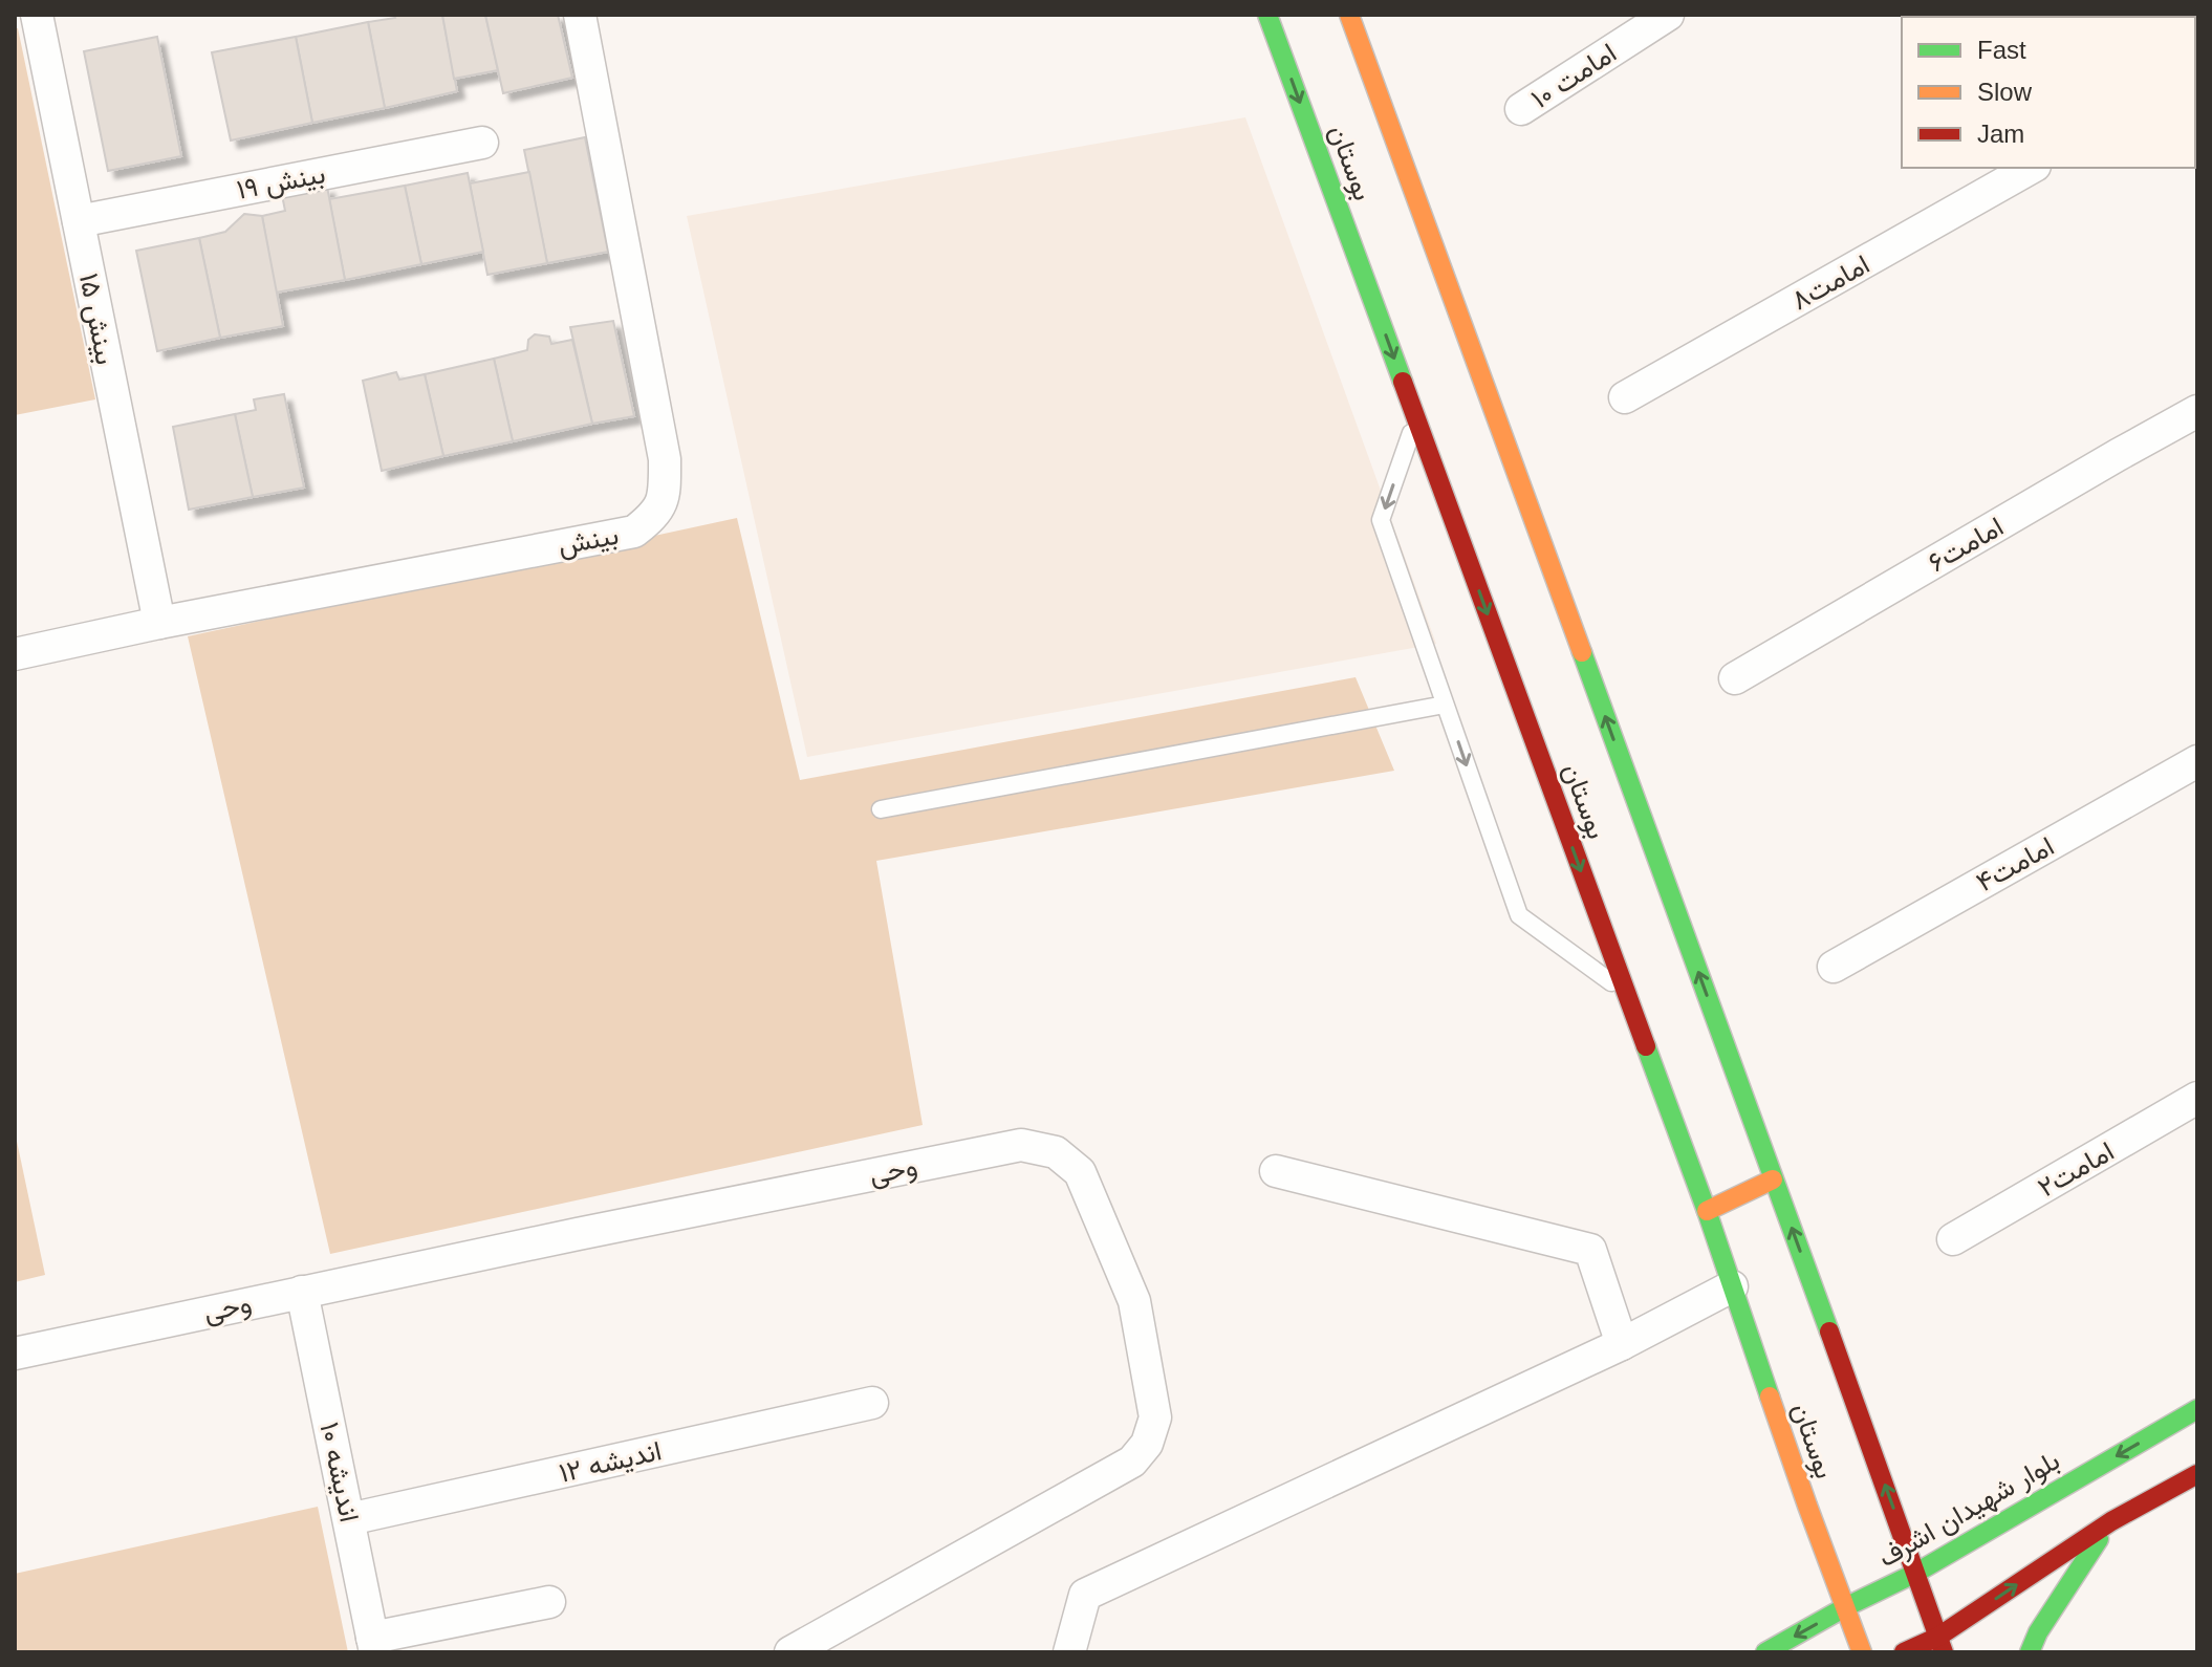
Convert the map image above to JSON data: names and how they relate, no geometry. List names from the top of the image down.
{
  "streets": {
    "street": [
      "امامت ۱۰",
      "بوستان",
      "بینش ۱۹",
      "امامت۸",
      "بینش ۱۵",
      "بینش",
      "امامت۶",
      "امامت۴",
      "امامت۲",
      "وحی",
      "اندیشه ۱۲",
      "اندیشه ۱۰",
      "بلوار شهیدان اشرف"
    ]
  },
  "crossings": [
    ["بوستان", "بلوار شهیدان اشرف"],
    ["بینش ۱۹", "بینش ۱۵"],
    ["بینش ۱۵", "بینش"],
    ["وحی", "اندیشه ۱۰"],
    ["اندیشه ۱۲", "اندیشه ۱۰"]
  ],
  "legend": ["Fast", "Slow", "Jam"]
}
